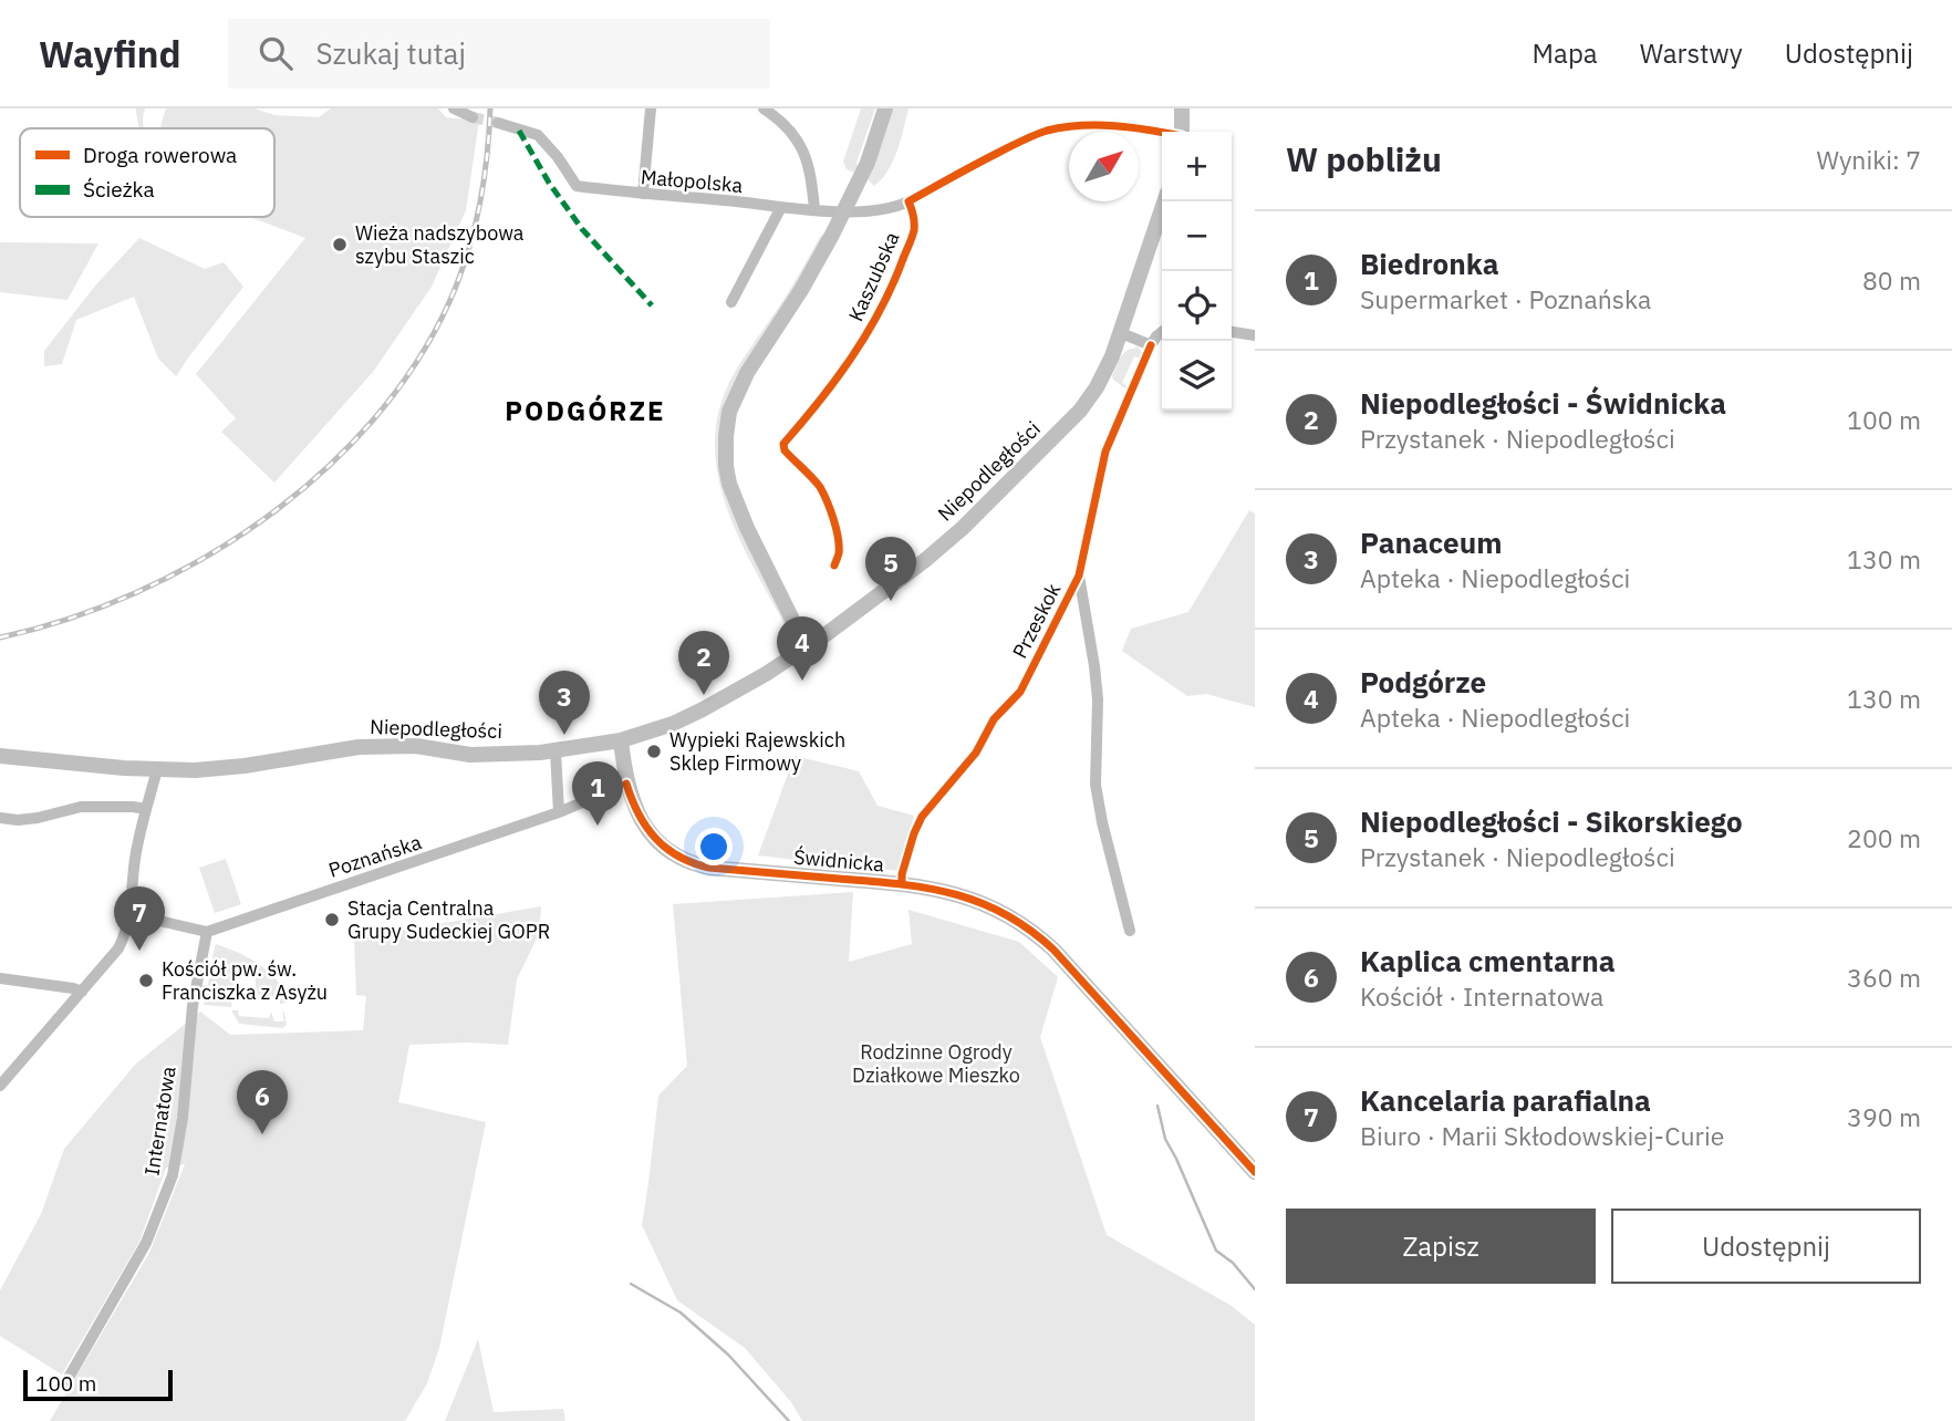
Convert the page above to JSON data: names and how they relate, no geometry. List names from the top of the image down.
{
  "streets": {
    "main road": ["Niepodległości", "Świdnicka"],
    "street": [
      "Małopolska",
      "Kaszubska",
      "Przeskok",
      "Poznańska",
      "Internatowa"
    ]
  },
  "crossings": [
    ["Małopolska", "Kaszubska"],
    ["Niepodległości", "Świdnicka"],
    ["Przeskok", "Świdnicka"],
    ["Poznańska", "Świdnicka"],
    ["Poznańska", "Internatowa"]
  ],
  "districts": ["PODGÓRZE"],
  "parks": ["Rodzinne Ogrody Działkowe Mieszko"],
  "places": [
    "Wieża nadszybowa szybu Staszic",
    "Wypieki Rajewskich Sklep Firmowy",
    "Stacja Centralna Grupy Sudeckiej GOPR",
    "Kościół pw. św. Franciszka z Asyżu"
  ],
  "legend": ["Droga rowerowa", "Ścieżka"],
  "scale_bar": "100 m",
  "north": "top right",
  "page": {
    "header": "Wayfind",
    "search": "Szukaj tutaj",
    "nav": ["Mapa", "Warstwy", "Udostępnij"],
    "heading": ["W pobliżu", "Wyniki: 7"],
    "map_buttons": ["+", "−"],
    "list": [
      {
        "mark": "1",
        "name": "Biedronka",
        "note": "Supermarket · Poznańska",
        "value": "80 m"
      },
      {
        "mark": "2",
        "name": "Niepodległości - Świdnicka",
        "note": "Przystanek · Niepodległości",
        "value": "100 m"
      },
      {
        "mark": "3",
        "name": "Panaceum",
        "note": "Apteka · Niepodległości",
        "value": "130 m"
      },
      {
        "mark": "4",
        "name": "Podgórze",
        "note": "Apteka · Niepodległości",
        "value": "130 m"
      },
      {
        "mark": "5",
        "name": "Niepodległości - Sikorskiego",
        "note": "Przystanek · Niepodległości",
        "value": "200 m"
      },
      {
        "mark": "6",
        "name": "Kaplica cmentarna",
        "note": "Kościół · Internatowa",
        "value": "360 m"
      },
      {
        "mark": "7",
        "name": "Kancelaria parafialna",
        "note": "Biuro · Marii Skłodowskiej-Curie",
        "value": "390 m"
      }
    ],
    "pins": [
      "5",
      "4",
      "2",
      "3",
      "1",
      "7",
      "6"
    ],
    "buttons": ["Zapisz", "Udostępnij"],
    "scale": "100 m"
  }
}
